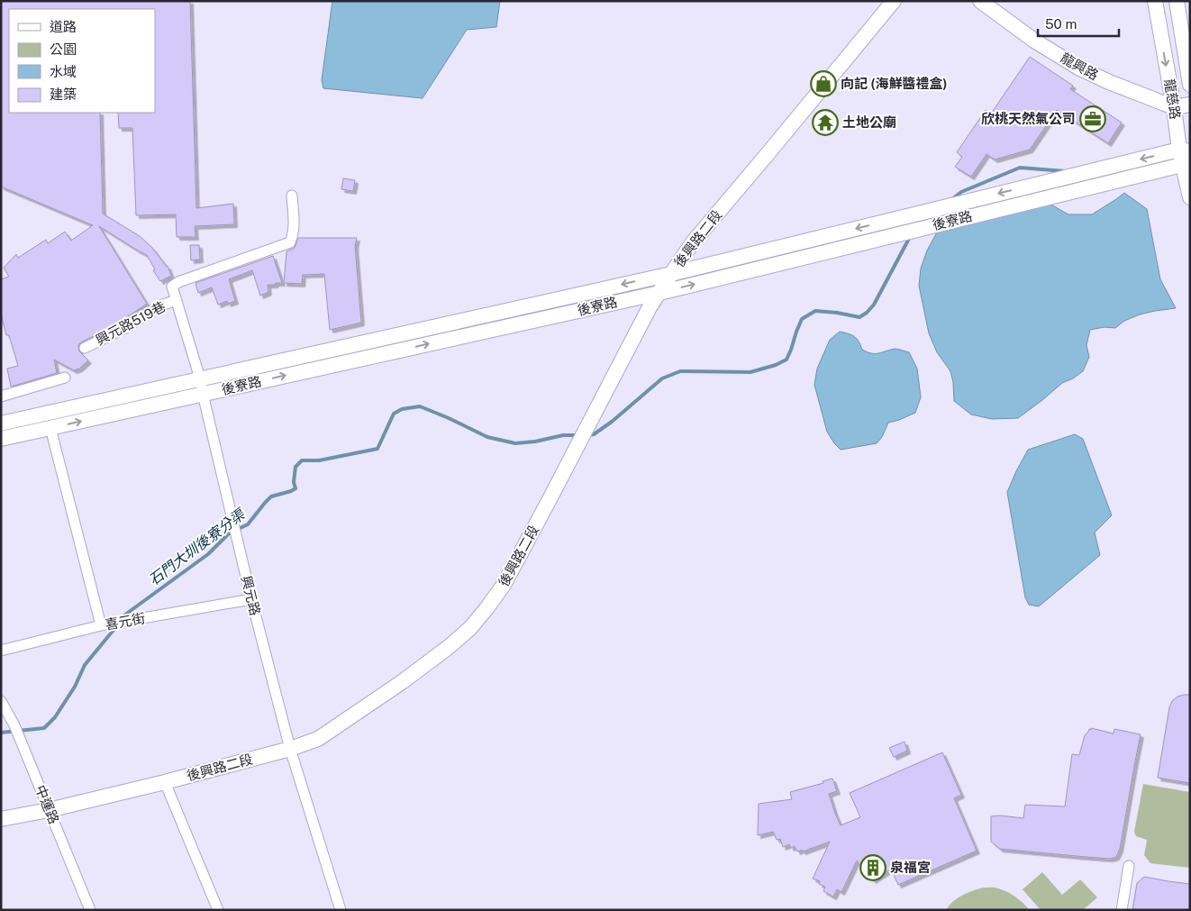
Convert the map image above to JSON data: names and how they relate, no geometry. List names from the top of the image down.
{
  "streets": {
    "street": [
      "龍興路",
      "龍慈路",
      "後寮路",
      "後興路二段",
      "興元路519巷",
      "興元路",
      "喜元街",
      "中運路"
    ]
  },
  "crossings": [
    ["龍興路", "龍慈路"],
    ["龍慈路", "後寮路"],
    ["後寮路", "後興路二段"],
    ["後寮路", "興元路"],
    ["後興路二段", "興元路"],
    ["後興路二段", "中運路"],
    ["興元路519巷", "興元路"],
    ["興元路", "喜元街"]
  ],
  "water": ["石門大圳後寮分渠"],
  "places": {
    "shop": ["向記 (海鮮醬禮盒)"],
    "office": ["欣桃天然氣公司"],
    "temple": ["土地公廟"],
    "building": ["泉福宮"]
  },
  "legend": [
    "道路",
    "公園",
    "水域",
    "建築"
  ],
  "scale_bar": "50 m"
}
